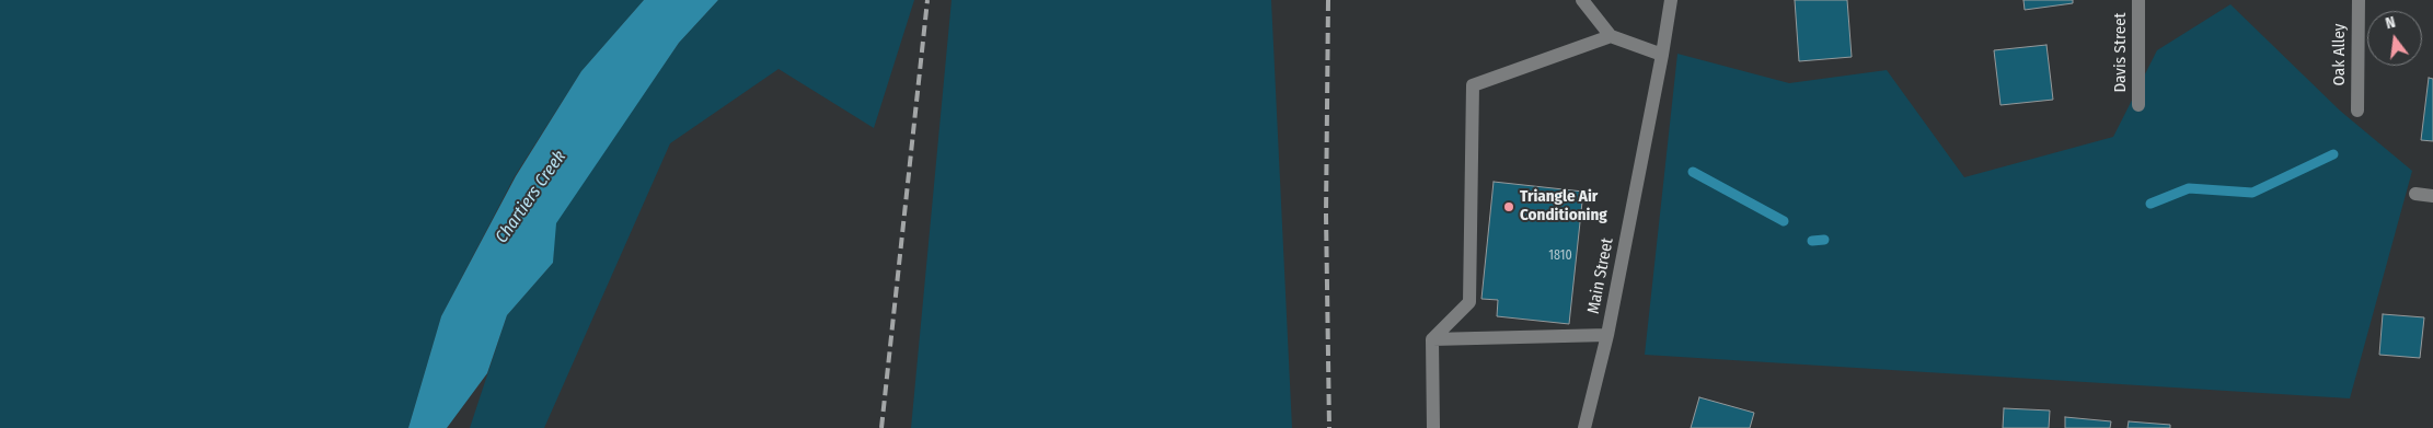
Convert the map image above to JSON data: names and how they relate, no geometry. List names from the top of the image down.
{
  "streets": {
    "street": ["Davis Street", "Oak Alley", "Main Street"]
  },
  "water": ["Chartiers Creek"],
  "places": ["Triangle Air Conditioning"],
  "house_numbers": ["1810"],
  "north": "top"
}
